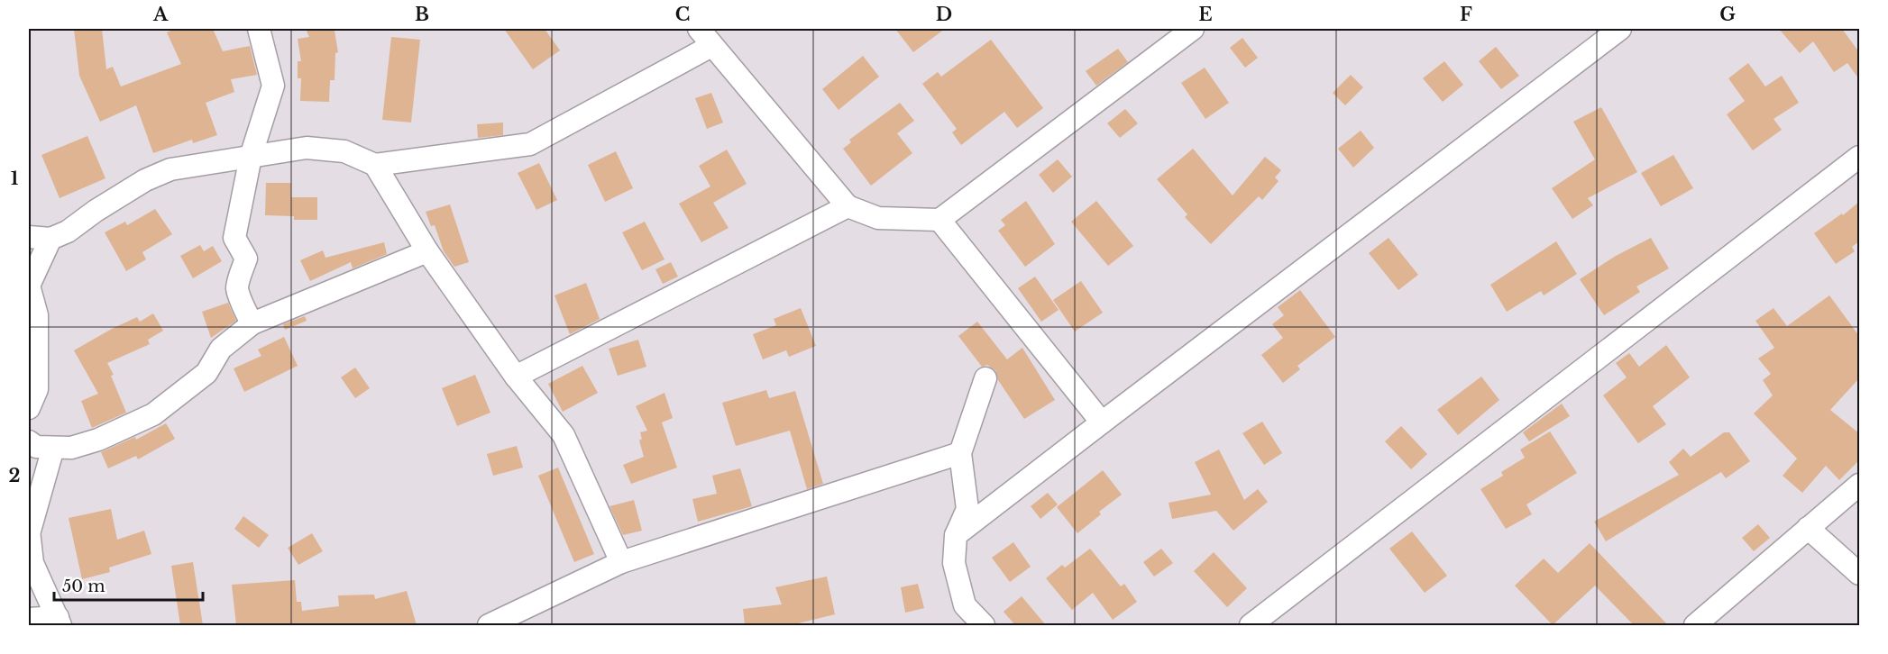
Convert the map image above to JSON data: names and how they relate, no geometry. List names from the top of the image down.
{
  "scale_bar": "50 m",
  "grid": {
    "columns": [
      "A",
      "B",
      "C",
      "D",
      "E",
      "F",
      "G"
    ],
    "rows": ["1", "2"]
  }
}
